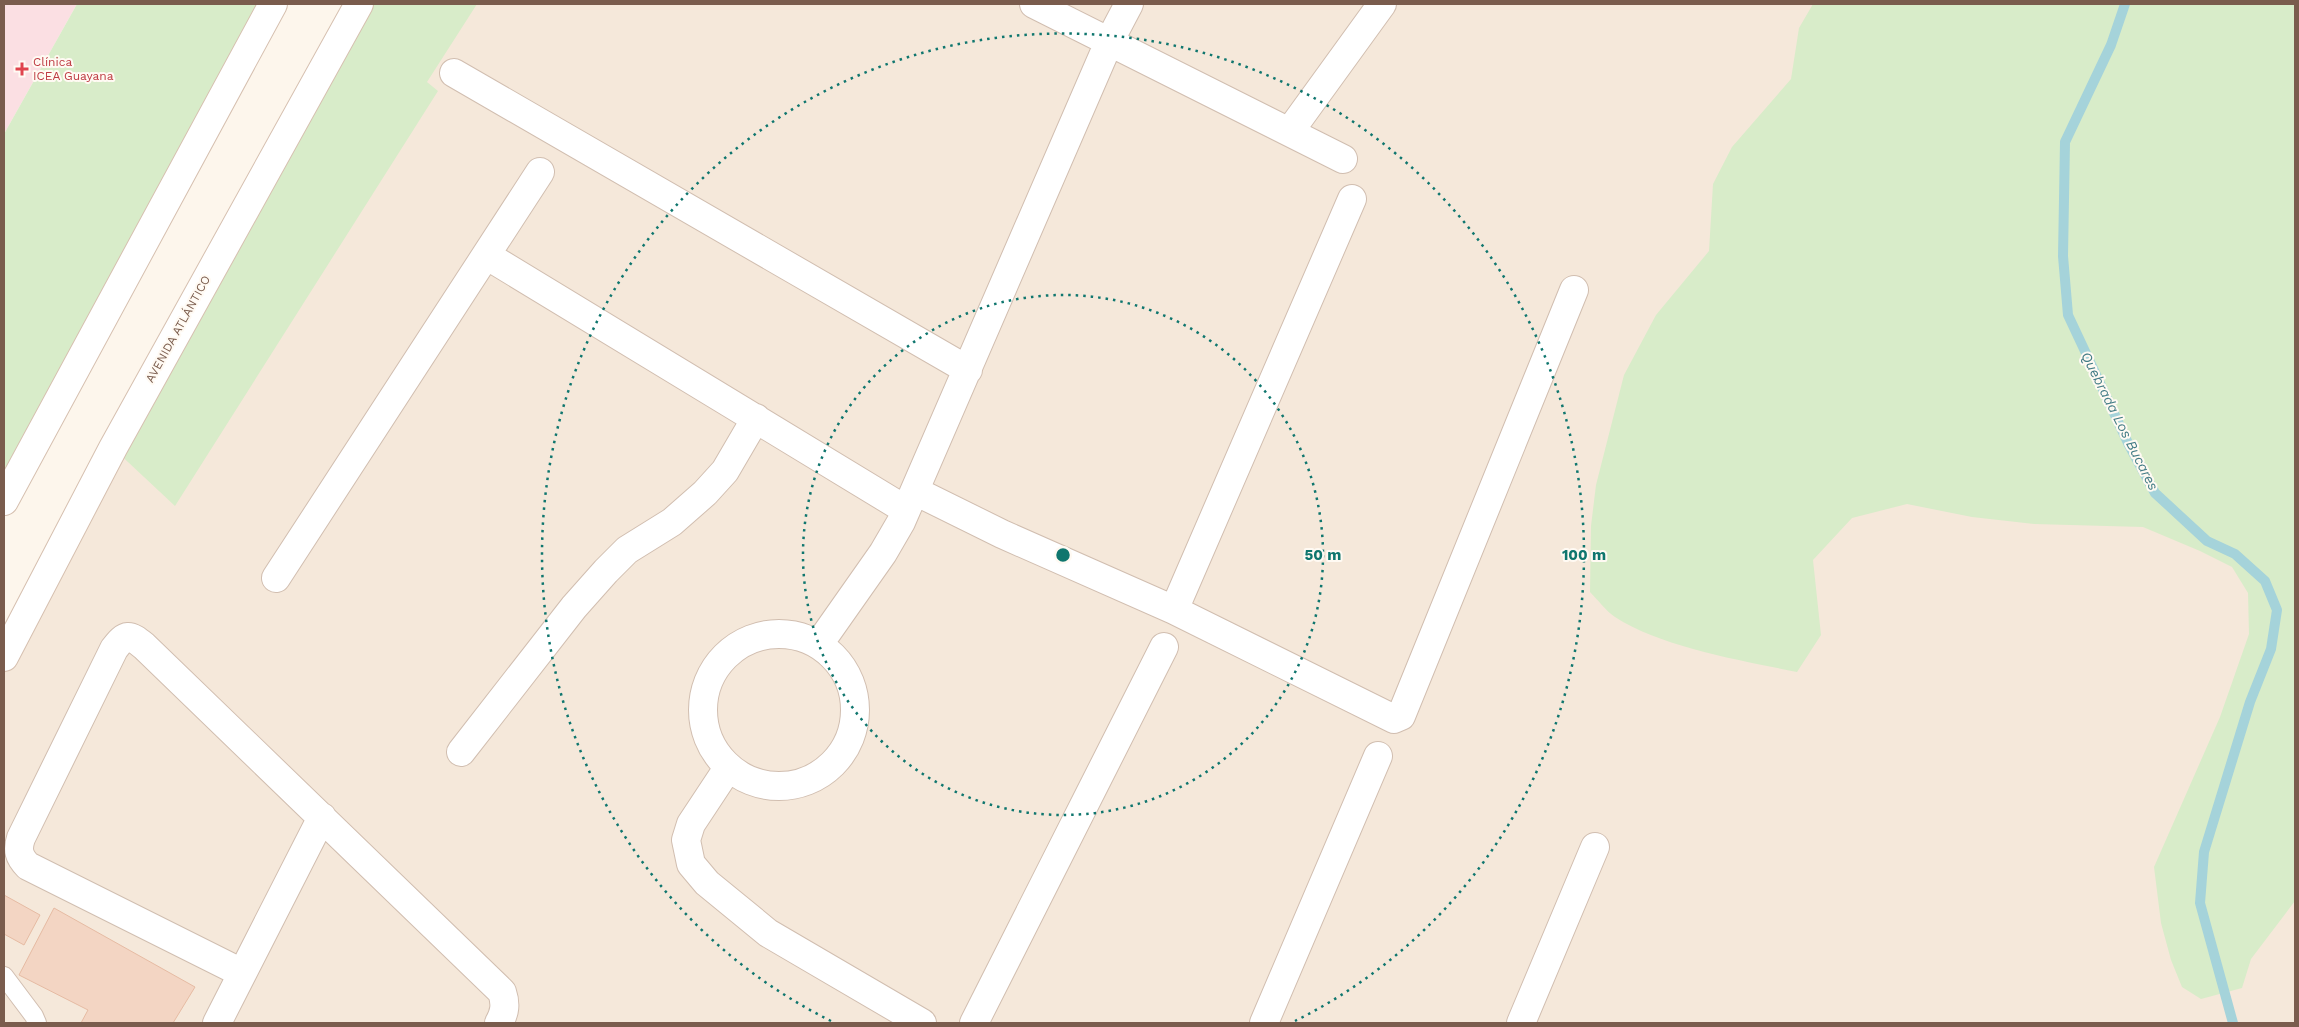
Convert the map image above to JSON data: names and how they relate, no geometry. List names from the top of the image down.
{
  "streets": {
    "street": ["AVENIDA ATLÁNTICO"]
  },
  "water": ["Quebrada Los Bucares"],
  "places": {
    "health": ["Clínica ICEA Guayana"]
  },
  "rings": ["50 m", "100 m"]
}
